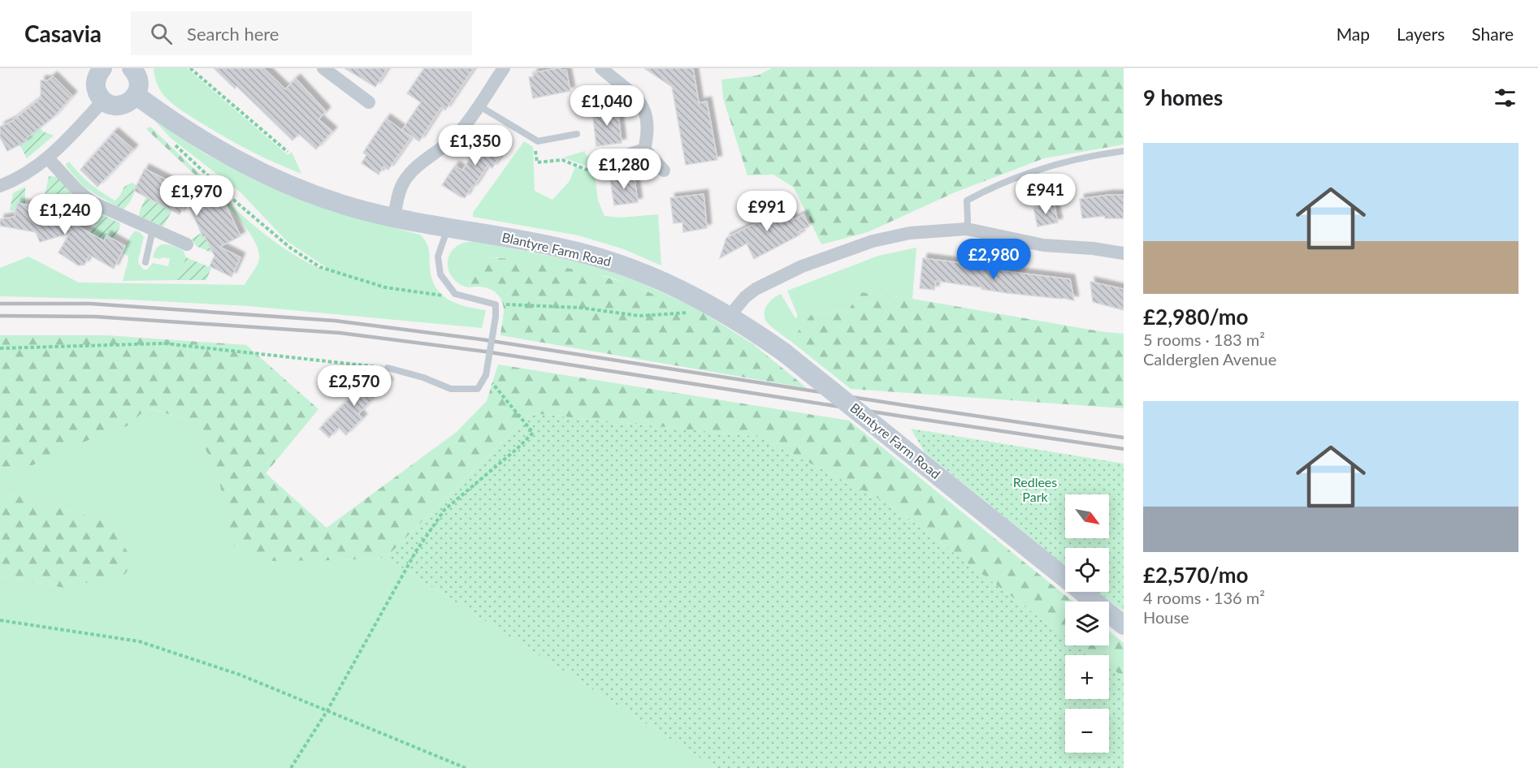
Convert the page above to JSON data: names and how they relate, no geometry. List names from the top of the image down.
{
  "streets": {
    "main road": ["Blantyre Farm Road"]
  },
  "parks": ["Redlees Park"],
  "north": "bottom right",
  "page": {
    "header": "Casavia",
    "search": "Search here",
    "nav": ["Map", "Layers", "Share"],
    "heading": "9 homes",
    "price": [
      "£1,040",
      "£1,350",
      "£1,280",
      "£941",
      "£1,970",
      "£991",
      "£1,240",
      "£2,980",
      "£2,570"
    ],
    "list": [
      {
        "name": "£2,980/mo",
        "note": "5 rooms · 183 m² · Calderglen Avenue"
      },
      {
        "name": "£2,570/mo",
        "note": "4 rooms · 136 m² · House"
      }
    ],
    "map_buttons": ["+", "−"]
  }
}
